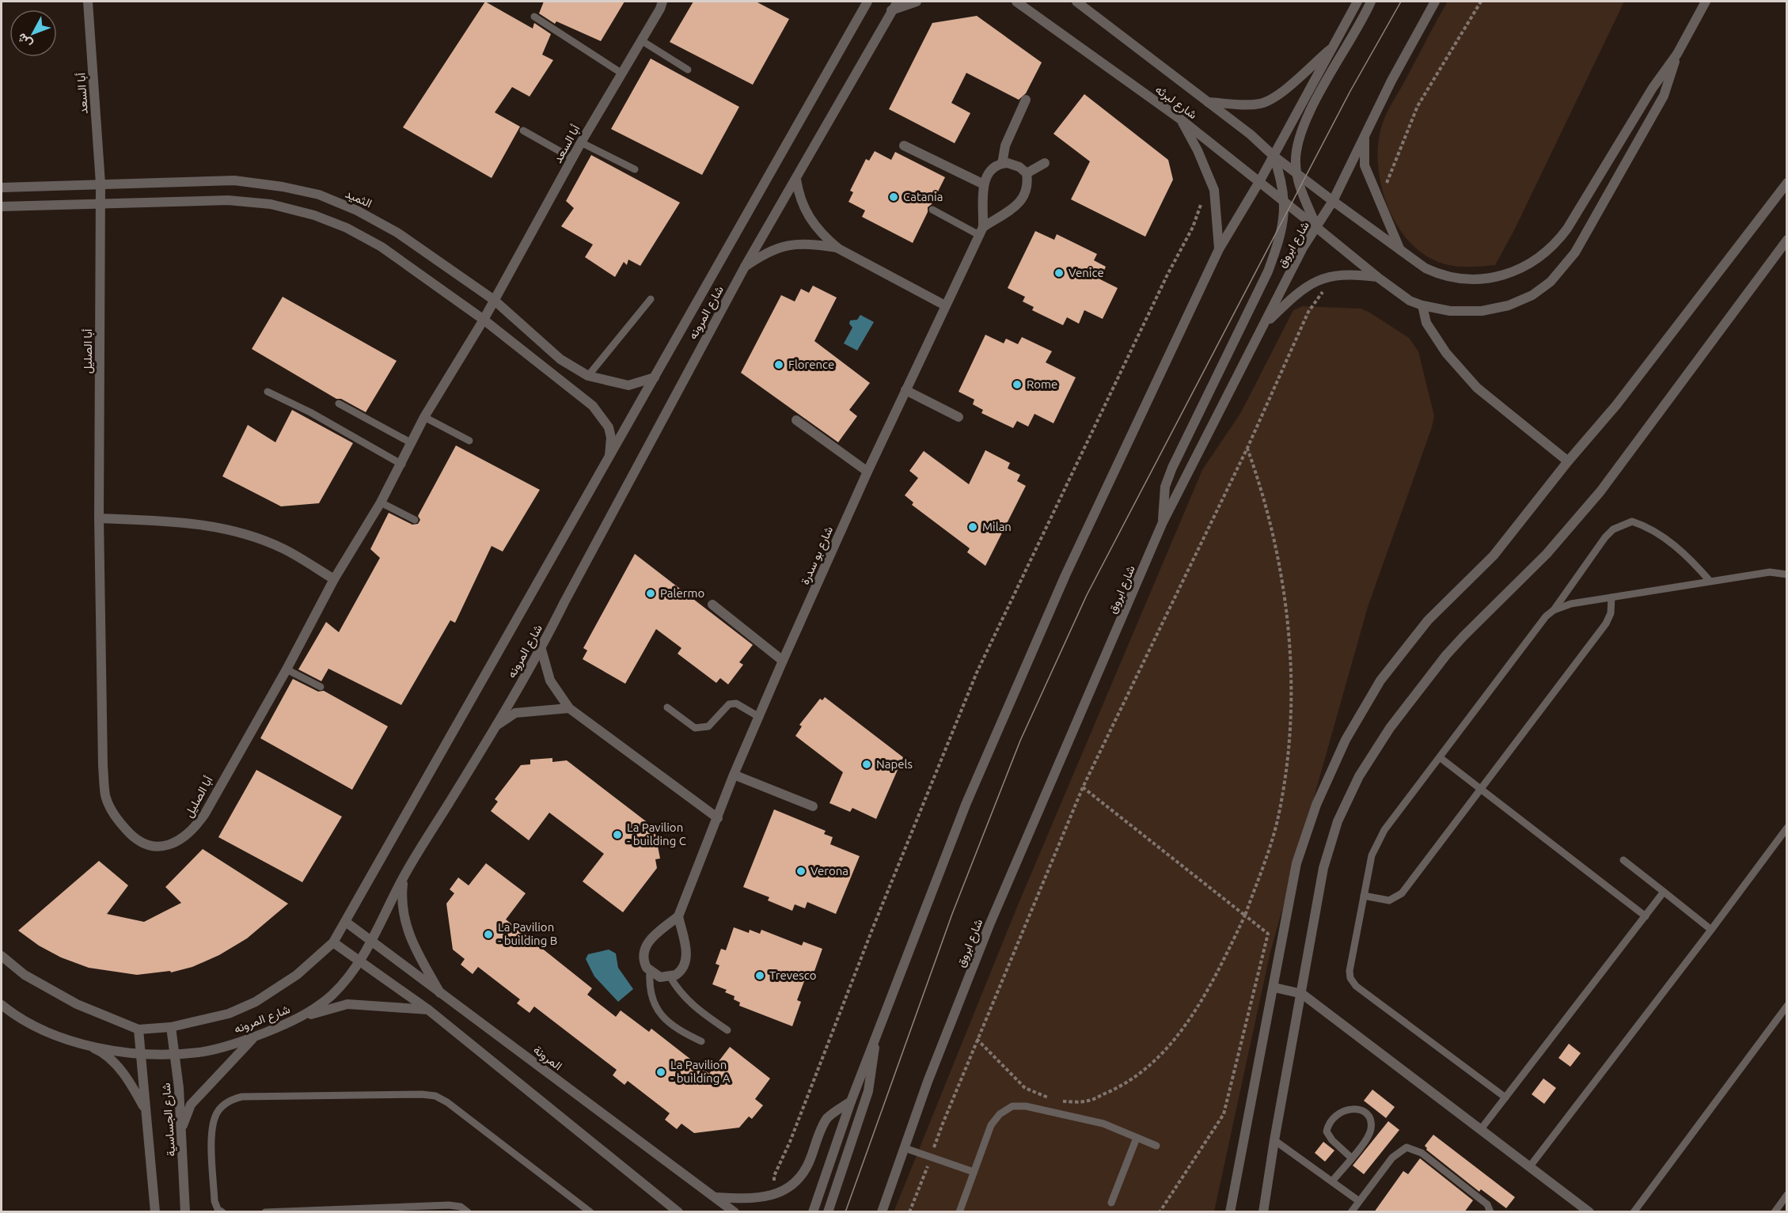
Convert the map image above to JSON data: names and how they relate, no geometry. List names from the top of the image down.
{
  "streets": {
    "street": [
      "أبا السعد",
      "شارع لبرثه",
      "الثميد",
      "شارع ابروق",
      "شارع المرونه",
      "أبا الصليل",
      "شارع بو سدرة",
      "المرونة",
      "شارع الجساسية"
    ]
  },
  "crossings": [
    ["أبا السعد", "الثميد"],
    ["أبا السعد", "أبا الصليل"],
    ["شارع لبرثه", "شارع ابروق"],
    ["الثميد", "شارع المرونه"],
    ["الثميد", "أبا الصليل"],
    ["شارع المرونه", "المرونة"],
    ["شارع المرونه", "شارع الجساسية"]
  ],
  "places": [
    "Catania",
    "Venice",
    "Florence",
    "Rome",
    "Milan",
    "Palermo",
    "Napels",
    "La Pavilion - building C",
    "Verona",
    "La Pavilion - building B",
    "Trevesco",
    "La Pavilion - building A"
  ],
  "north": "bottom left"
}
